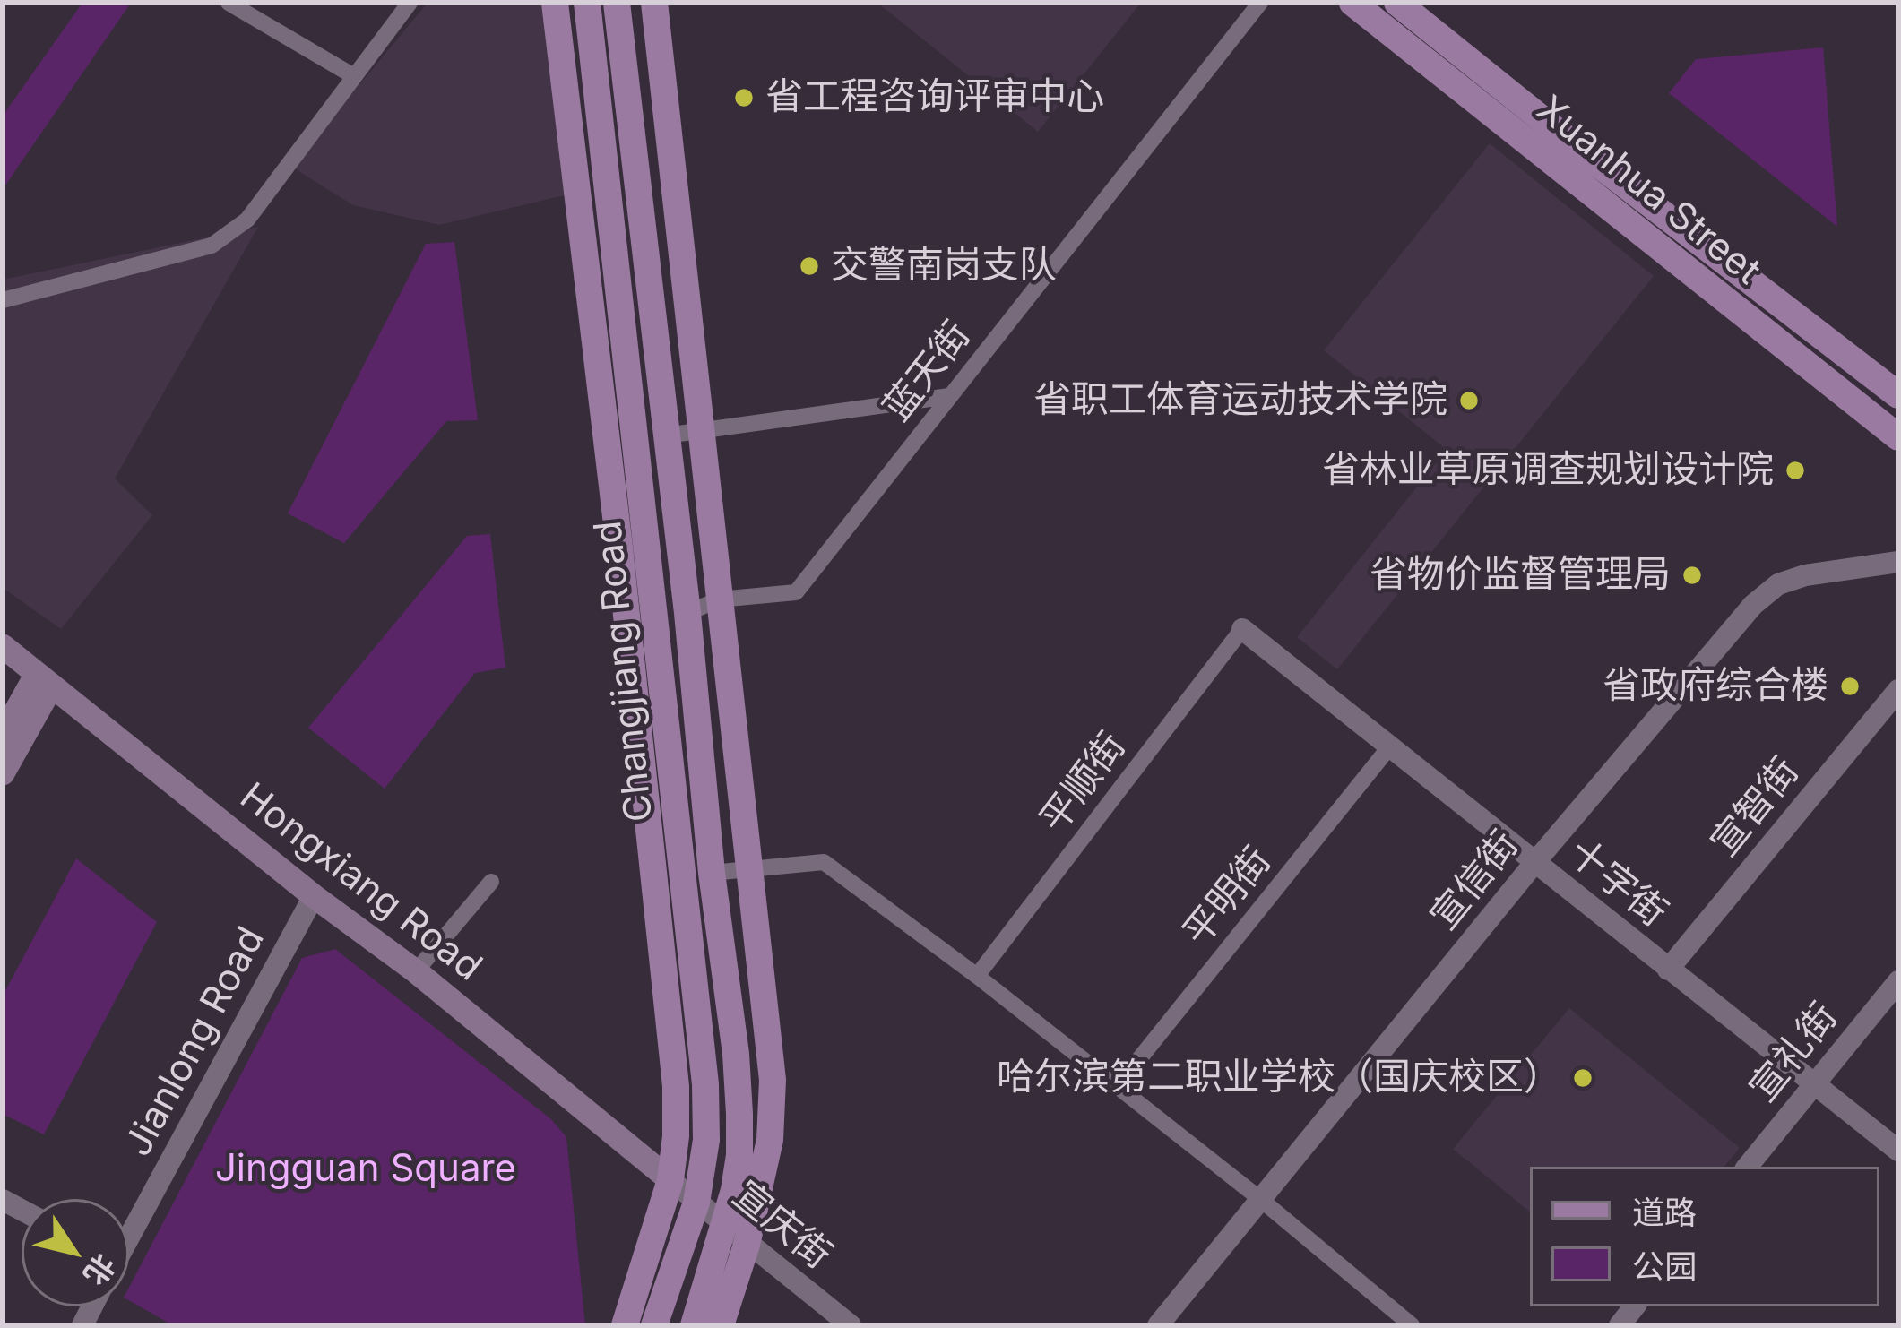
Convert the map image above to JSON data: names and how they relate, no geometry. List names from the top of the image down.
{
  "streets": {
    "main road": ["Xuanhua Street", "Changjiang Road", "Hongxiang Road"],
    "street": [
      "蓝天街",
      "平顺街",
      "宣智街",
      "宣信街",
      "十字街",
      "平明街",
      "Jianlong Road",
      "宣礼街",
      "宣庆街"
    ]
  },
  "crossings": [
    ["蓝天街", "Changjiang Road"],
    ["Changjiang Road", "宣庆街"],
    ["平顺街", "十字街"],
    ["宣智街", "十字街"],
    ["宣信街", "十字街"],
    ["Hongxiang Road", "Jianlong Road"],
    ["Hongxiang Road", "宣庆街"],
    ["十字街", "平明街"],
    ["十字街", "宣礼街"]
  ],
  "parks": ["Jingguan Square"],
  "places": [
    "省工程咨询评审中心",
    "交警南岗支队",
    "省职工体育运动技术学院",
    "省林业草原调查规划设计院",
    "省物价监督管理局",
    "省政府综合楼",
    "哈尔滨第二职业学校（国庆校区）"
  ],
  "legend": ["道路", "公园"],
  "north": "bottom right"
}
